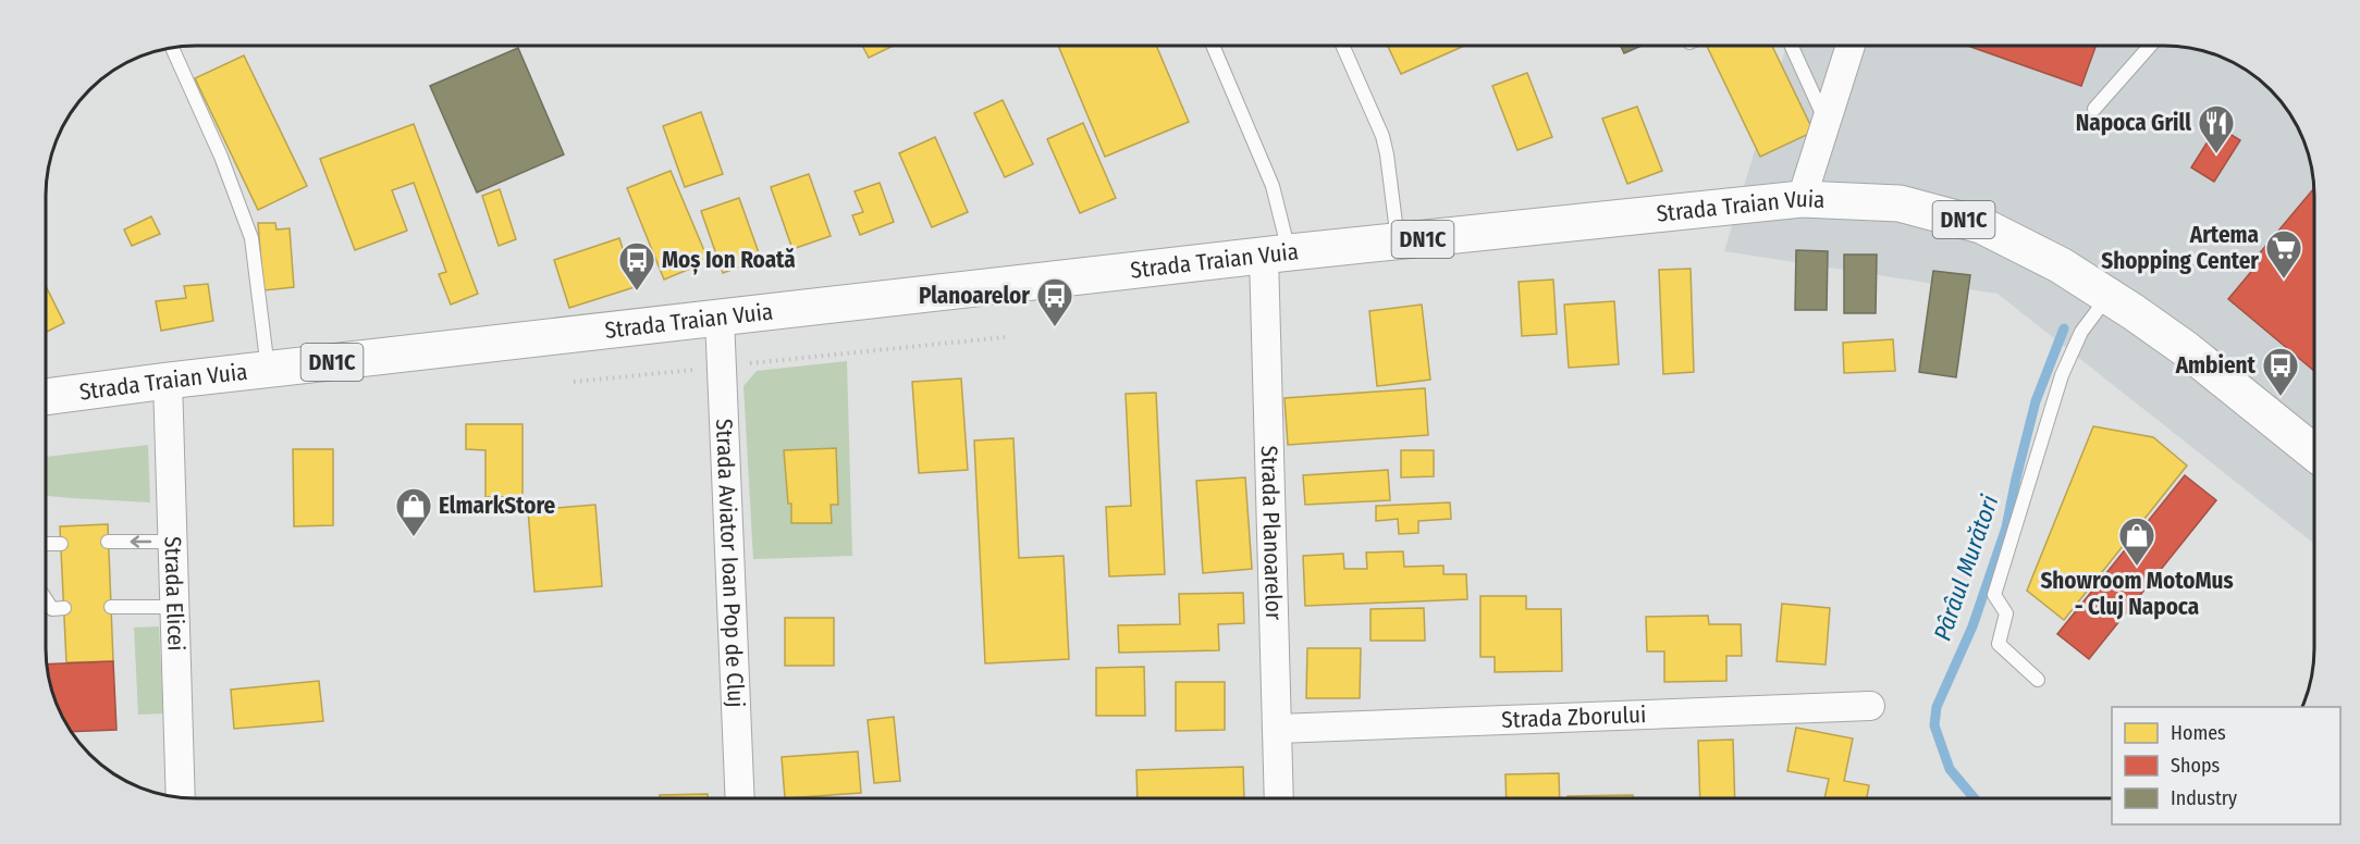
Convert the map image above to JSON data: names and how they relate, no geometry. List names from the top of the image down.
{
  "streets": {
    "main road": ["Strada Traian Vuia", "DN1C"],
    "street": [
      "Strada Planoarelor",
      "Strada Aviator Ioan Pop de Cluj",
      "Strada Elicei",
      "Strada Zborului"
    ]
  },
  "crossings": [
    ["Strada Traian Vuia", "Strada Planoarelor"],
    ["Strada Traian Vuia", "Strada Aviator Ioan Pop de Cluj"],
    ["Strada Traian Vuia", "Strada Elicei"],
    ["Strada Planoarelor", "Strada Zborului"]
  ],
  "water": ["Pârâul Murători"],
  "places": {
    "restaurant": ["Napoca Grill"],
    "supermarket": ["Artema Shopping Center"],
    "bus stop": ["Moș Ion Roată", "Planoarelor", "Ambient"],
    "shop": ["ElmarkStore", "Showroom MotoMus - Cluj Napoca"]
  },
  "legend": ["Homes", "Shops", "Industry"]
}
